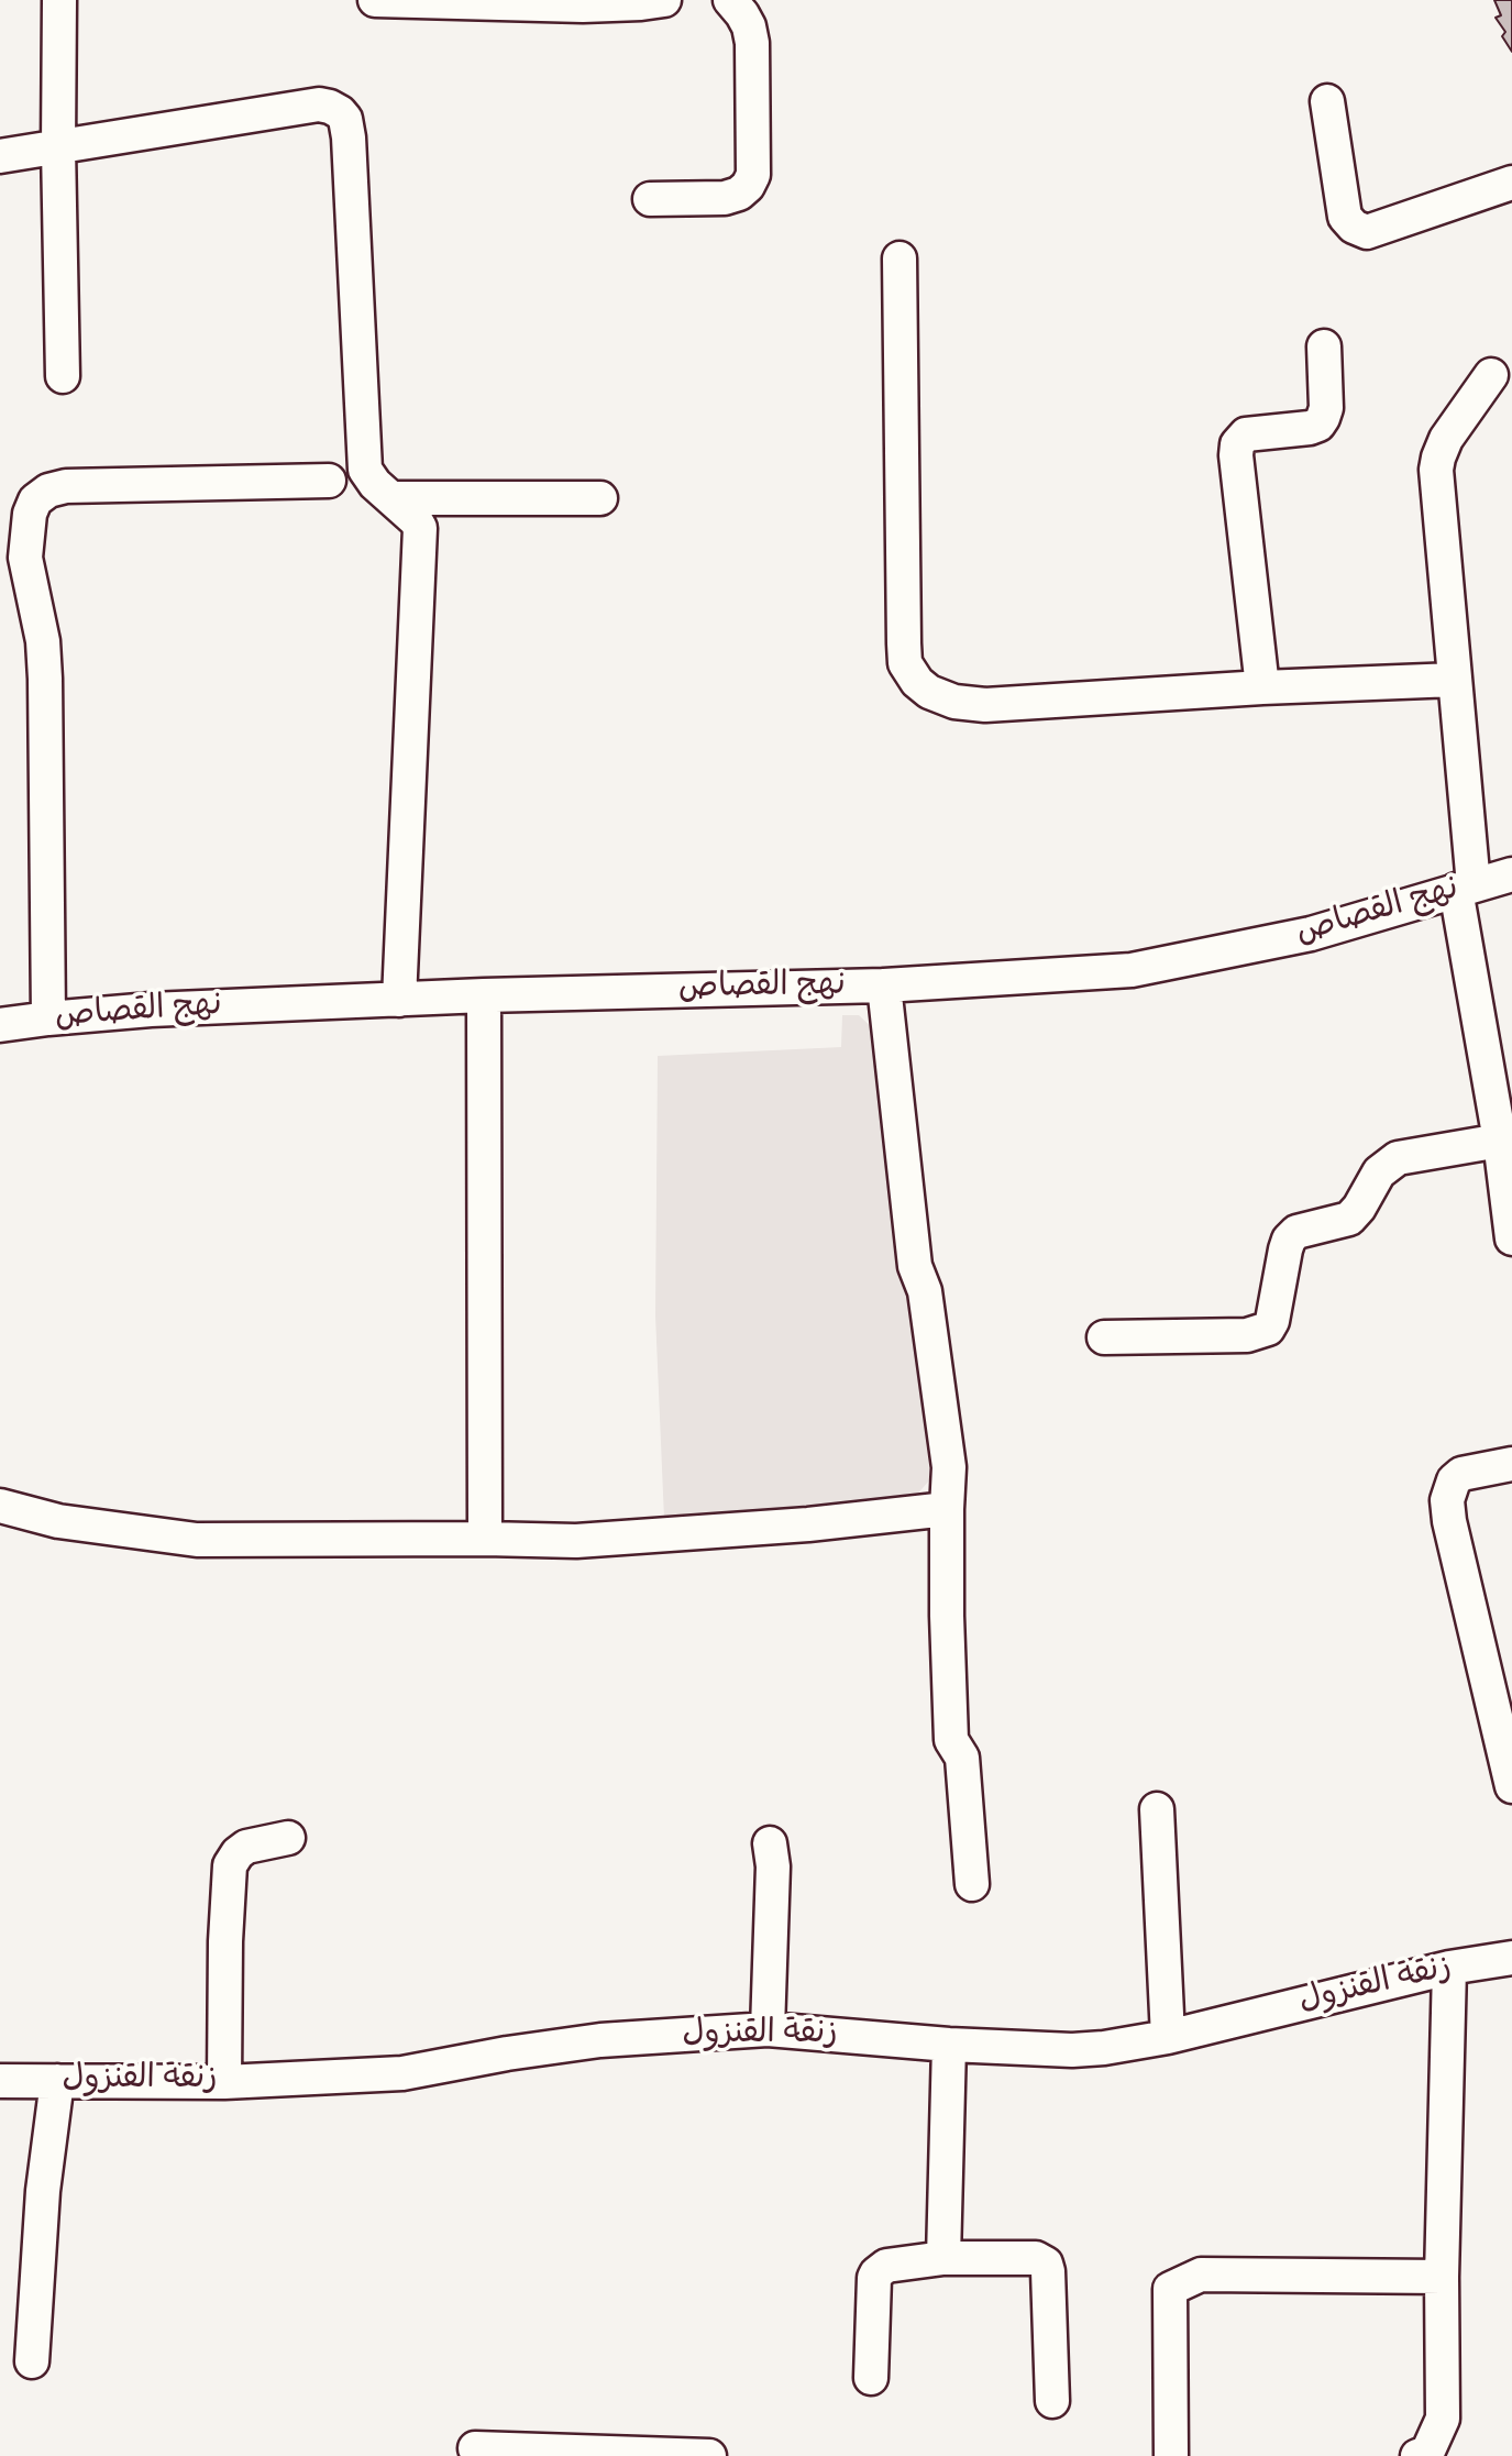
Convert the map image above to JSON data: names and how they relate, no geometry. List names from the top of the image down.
{
  "streets": {
    "street": ["نهج القصاص", "زنقة القنزول"]
  }
}
